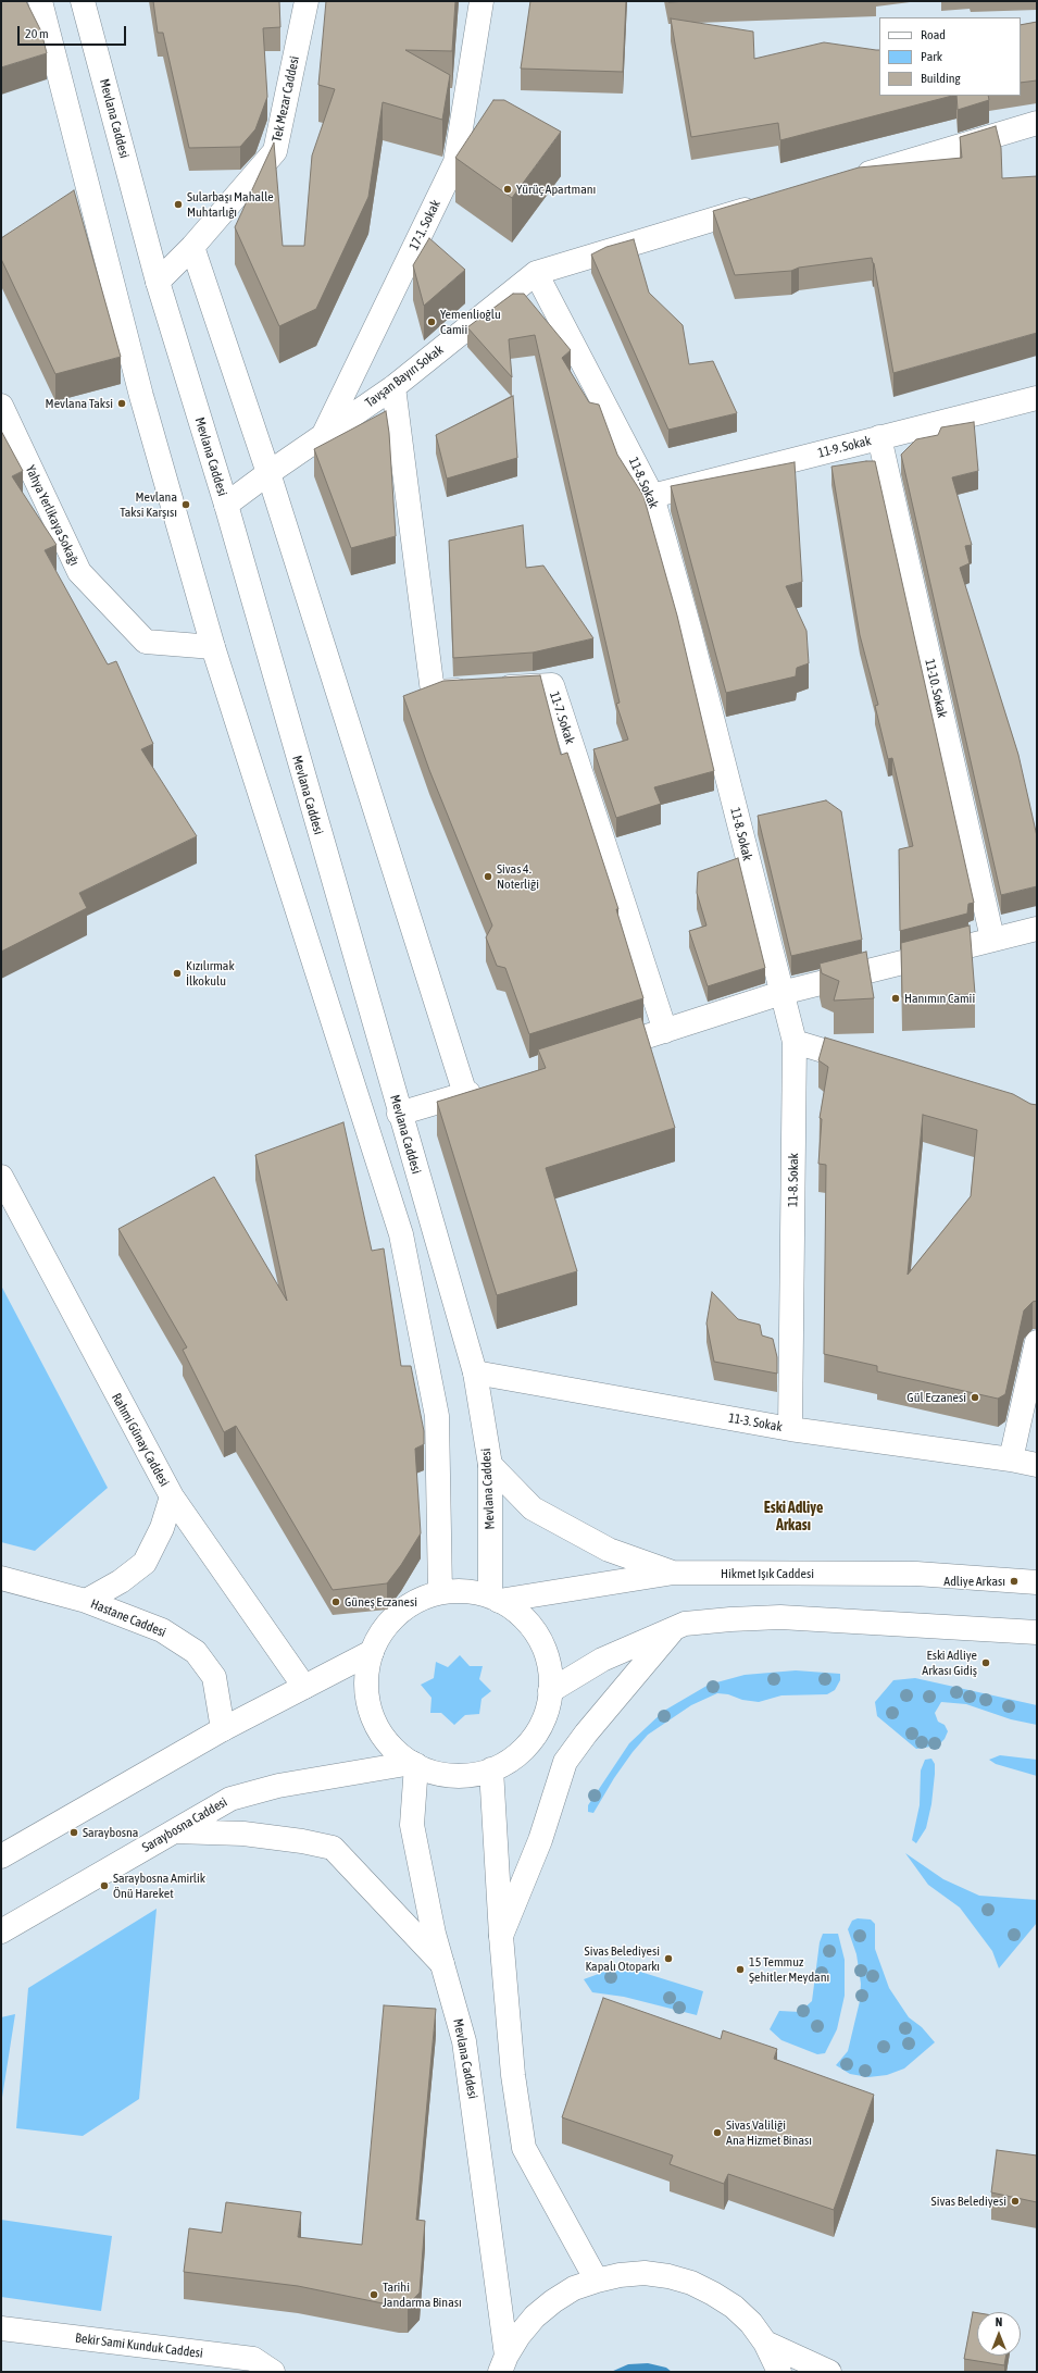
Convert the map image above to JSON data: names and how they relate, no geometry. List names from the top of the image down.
{
  "streets": {
    "street": [
      "Tek Mezar Caddesi",
      "Mevlana Caddesi",
      "17-1. Sokak",
      "Tavşan Bayırı Sokak",
      "11-9. Sokak",
      "11-8. Sokak",
      "Yahya Yerlikaya Sokağı",
      "11-10. Sokak",
      "11-7. Sokak",
      "11-3. Sokak",
      "Rahmi Günay Caddesi",
      "Hikmet Işık Caddesi",
      "Hastane Caddesi",
      "Saraybosna Caddesi",
      "Bekir Sami Kunduk Caddesi"
    ]
  },
  "crossings": [
    ["Tek Mezar Caddesi", "Mevlana Caddesi"],
    ["Mevlana Caddesi", "Tavşan Bayırı Sokak"],
    ["Mevlana Caddesi", "11-3. Sokak"],
    ["Mevlana Caddesi", "Hikmet Işık Caddesi"],
    ["Mevlana Caddesi", "Saraybosna Caddesi"],
    ["17-1. Sokak", "Tavşan Bayırı Sokak"],
    ["Tavşan Bayırı Sokak", "11-8. Sokak"],
    ["Tavşan Bayırı Sokak", "11-7. Sokak"],
    ["11-9. Sokak", "11-8. Sokak"],
    ["11-9. Sokak", "11-10. Sokak"],
    ["11-8. Sokak", "11-3. Sokak"]
  ],
  "districts": ["Eski Adliye Arkası"],
  "places": [
    "Yürüç Apartmanı",
    "Sularbaşı Mahalle Muhtarlığı",
    "Yemenlioğlu Camii",
    "Mevlana Taksi",
    "Mevlana Taksi Karşısı",
    "Sivas 4. Noterliği",
    "Kızılırmak İlkokulu",
    "Hanımın Camii",
    "Gül Eczanesi",
    "Adliye Arkası",
    "Güneş Eczanesi",
    "Eski Adliye Arkası Gidiş",
    "Saraybosna",
    "Saraybosna Amirlik Önü Hareket",
    "Sivas Belediyesi Kapalı Otoparkı",
    "15 Temmuz Şehitler Meydanı",
    "Sivas Valiliği Ana Hizmet Binası",
    "Sivas Belediyesi",
    "Tarihi Jandarma Binası"
  ],
  "legend": ["Road", "Park", "Building"],
  "scale_bar": "20 m",
  "north": "top"
}
